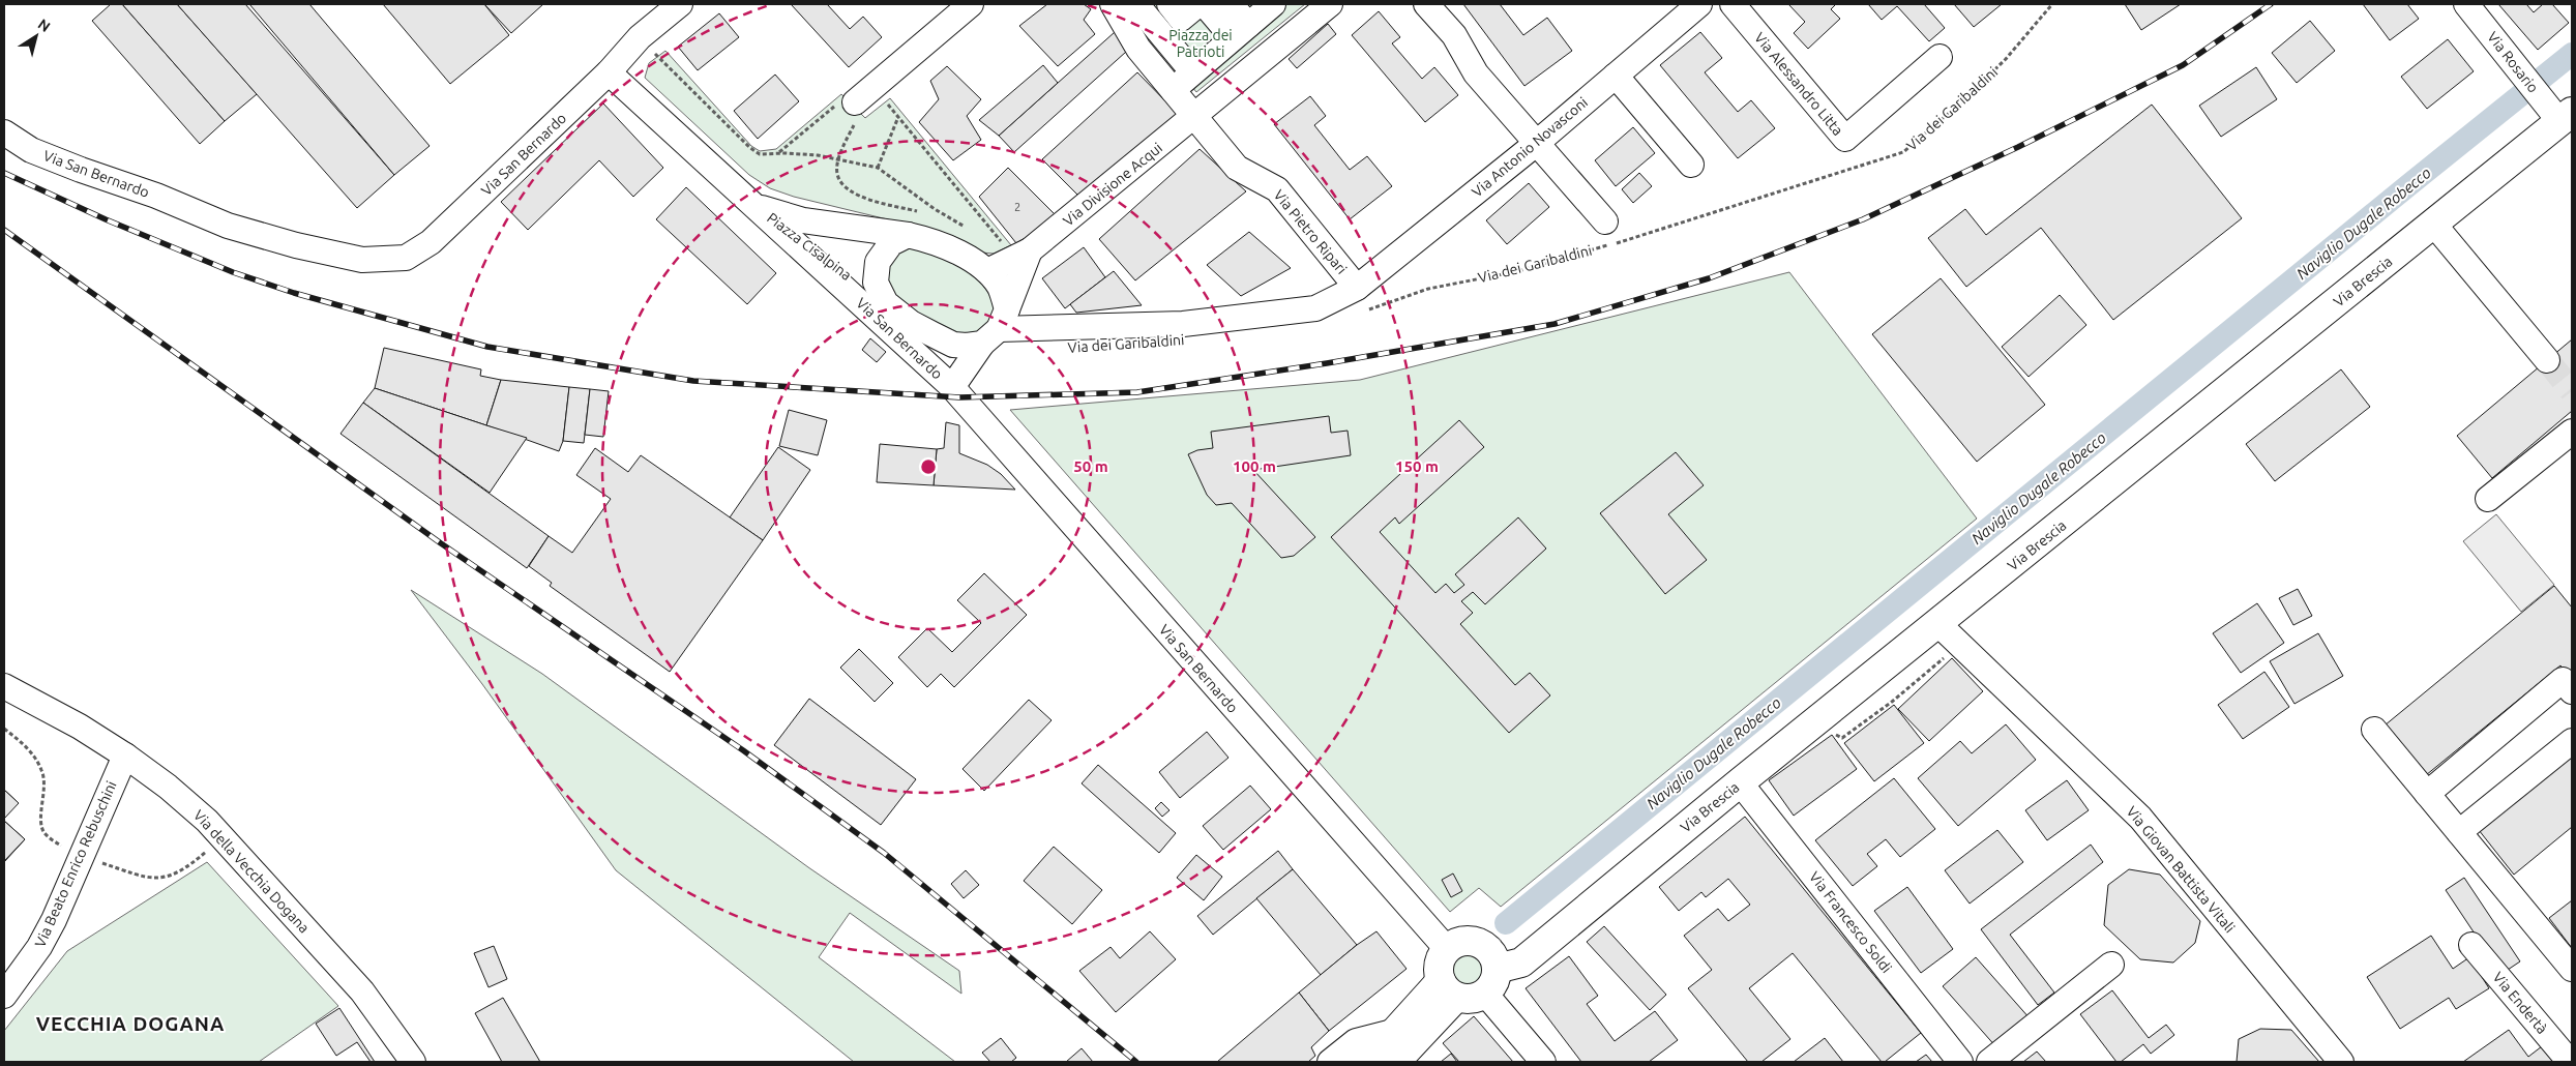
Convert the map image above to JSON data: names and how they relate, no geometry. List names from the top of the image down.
{
  "streets": {
    "main road": ["Via Brescia"],
    "street": [
      "Via Rosario",
      "Via Alessandro Litta",
      "Via dei Garibaldini",
      "Via Antonio Novasconi",
      "Via San Bernardo",
      "Via Divisione Acqui",
      "Via Pietro Ripari",
      "Piazza Cisalpina",
      "Via Beato Enrico Rebuschini",
      "Via Giovan Battista Vitali",
      "Via della Vecchia Dogana",
      "Via Francesco Soldi",
      "Via Endertà"
    ]
  },
  "crossings": [
    ["Via Rosario", "Via Brescia"],
    ["Via dei Garibaldini", "Via Antonio Novasconi"],
    ["Via dei Garibaldini", "Via San Bernardo"],
    ["Via dei Garibaldini", "Via Divisione Acqui"],
    ["Via dei Garibaldini", "Via Pietro Ripari"],
    ["Via dei Garibaldini", "Piazza Cisalpina"],
    ["Via Antonio Novasconi", "Via Pietro Ripari"],
    ["Via San Bernardo", "Via Divisione Acqui"],
    ["Via San Bernardo", "Piazza Cisalpina"],
    ["Via Divisione Acqui", "Via Pietro Ripari"],
    ["Via Divisione Acqui", "Piazza Cisalpina"],
    ["Via Brescia", "Via Giovan Battista Vitali"],
    ["Via Brescia", "Via Francesco Soldi"],
    ["Via Beato Enrico Rebuschini", "Via della Vecchia Dogana"]
  ],
  "districts": ["VECCHIA DOGANA"],
  "water": ["Naviglio Dugale Robecco"],
  "parks": ["Piazza dei Patrioti"],
  "house_numbers": ["2"],
  "north": "top right",
  "rings": ["50 m", "100 m", "150 m"]
}
